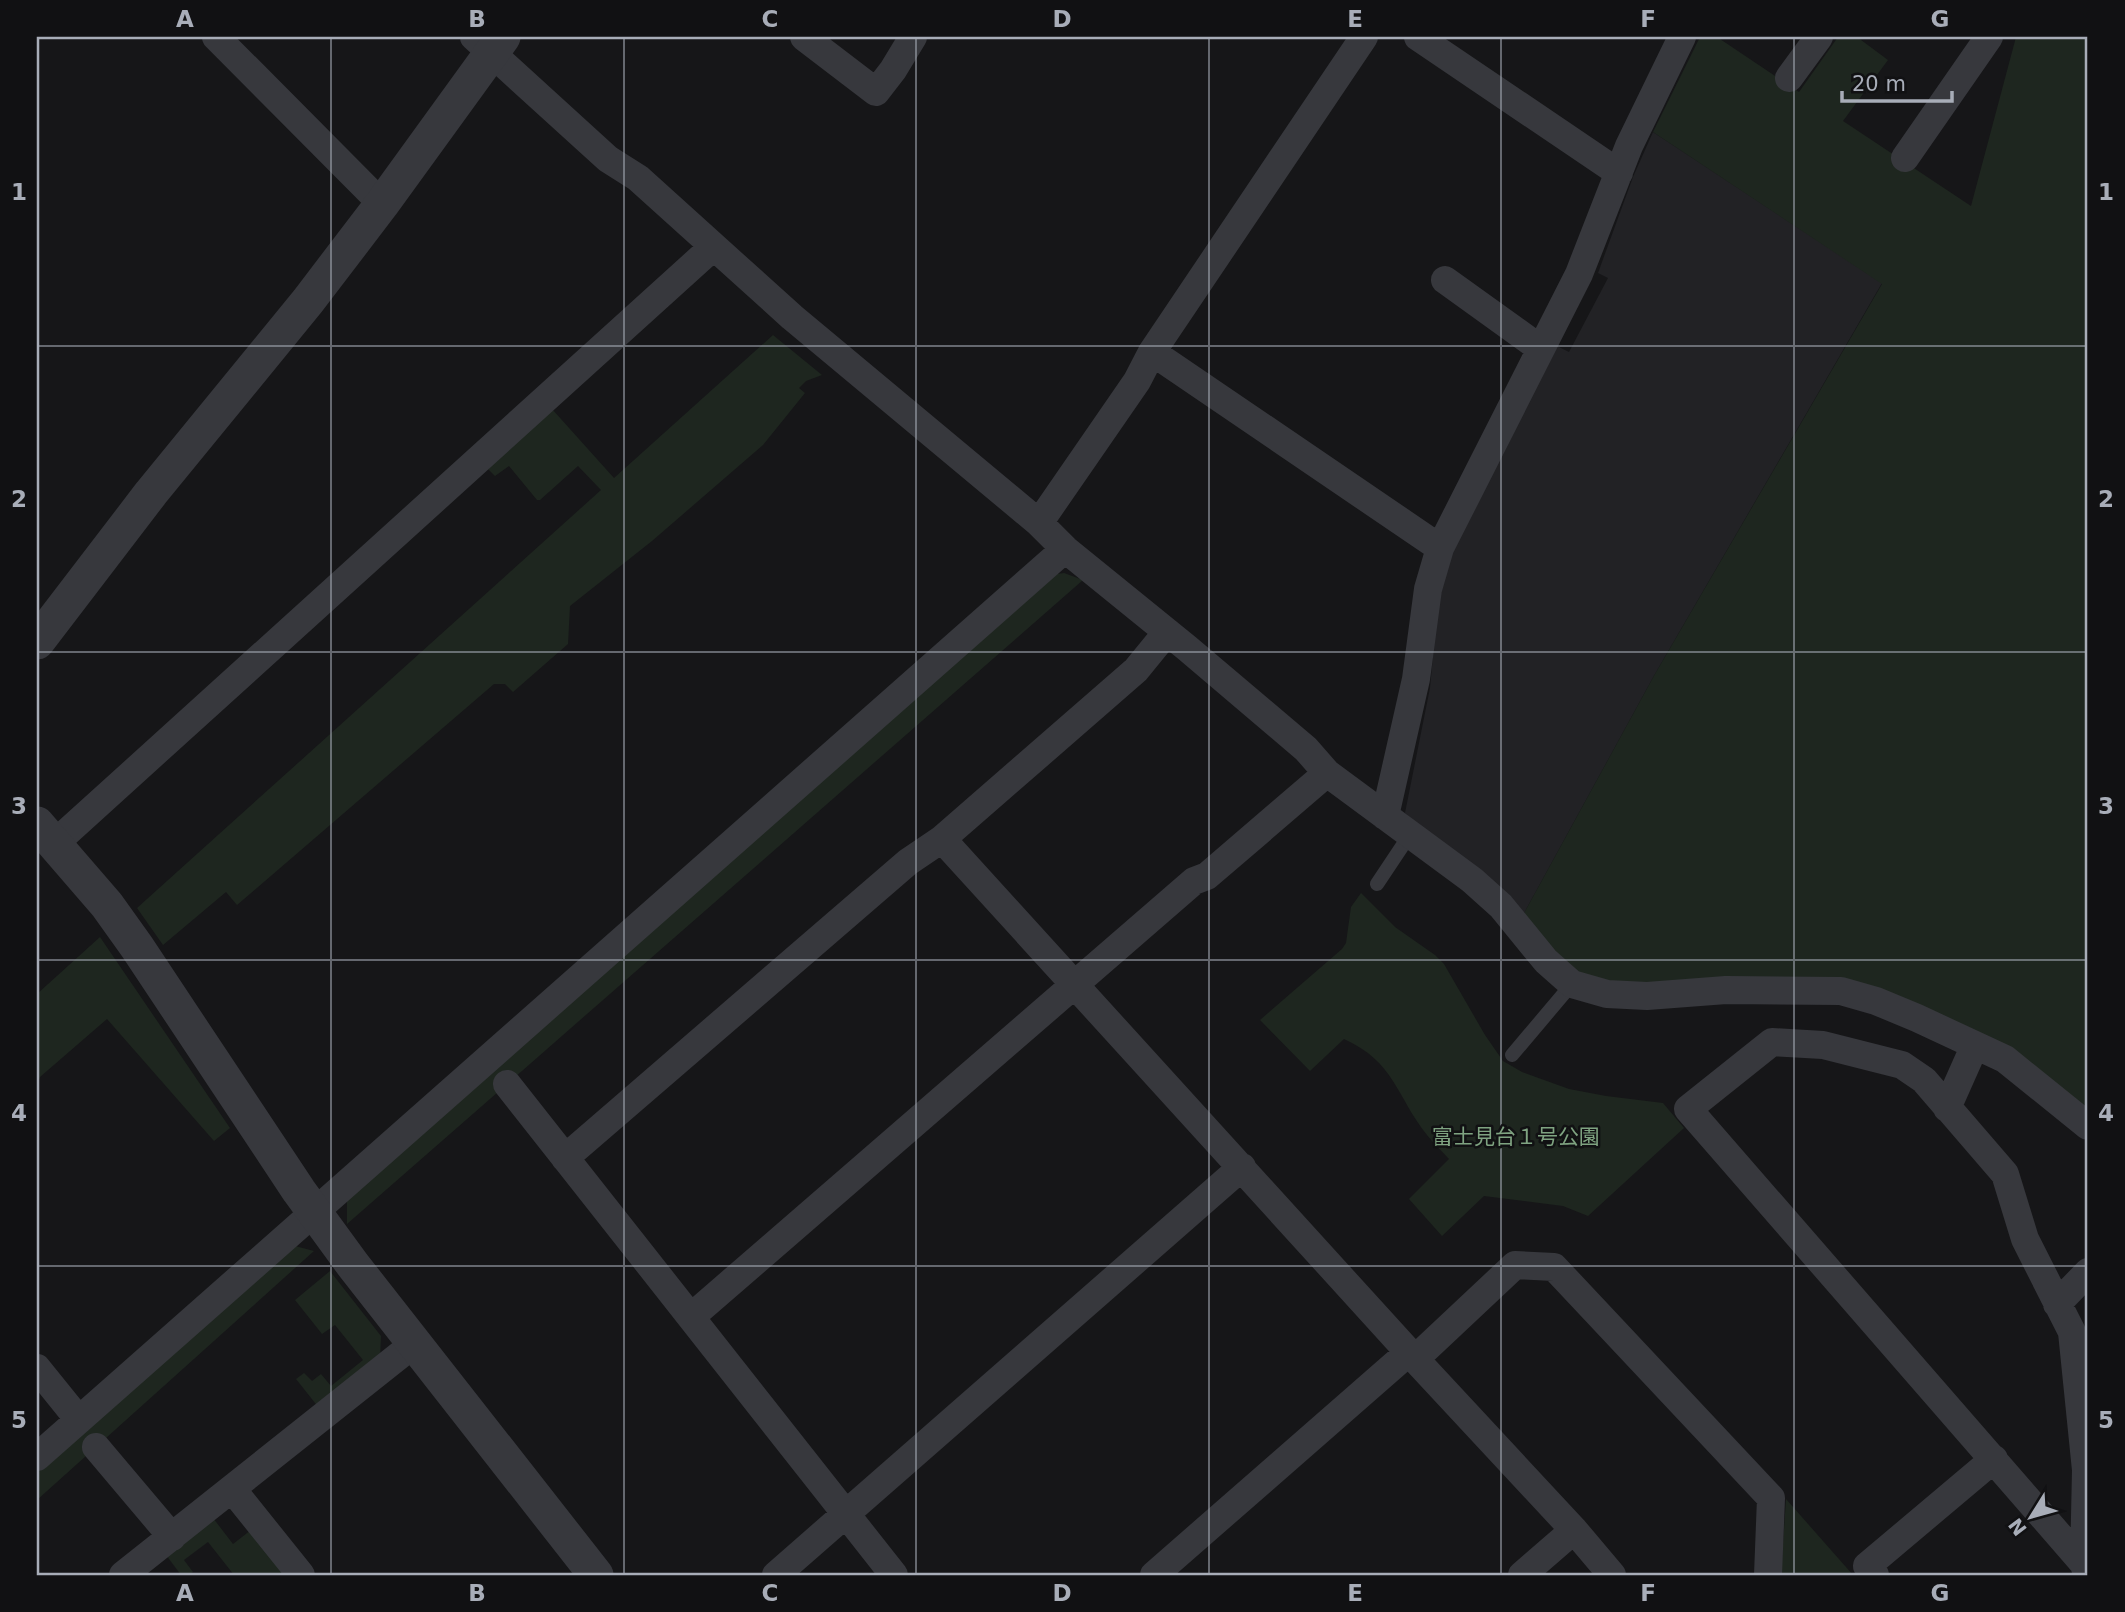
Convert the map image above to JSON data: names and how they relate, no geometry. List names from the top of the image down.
{
  "parks": ["富士見台１号公園"],
  "scale_bar": "20 m",
  "north": "bottom left",
  "grid": {
    "columns": [
      "A",
      "B",
      "C",
      "D",
      "E",
      "F",
      "G"
    ],
    "rows": [
      "1",
      "2",
      "3",
      "4",
      "5"
    ]
  }
}
